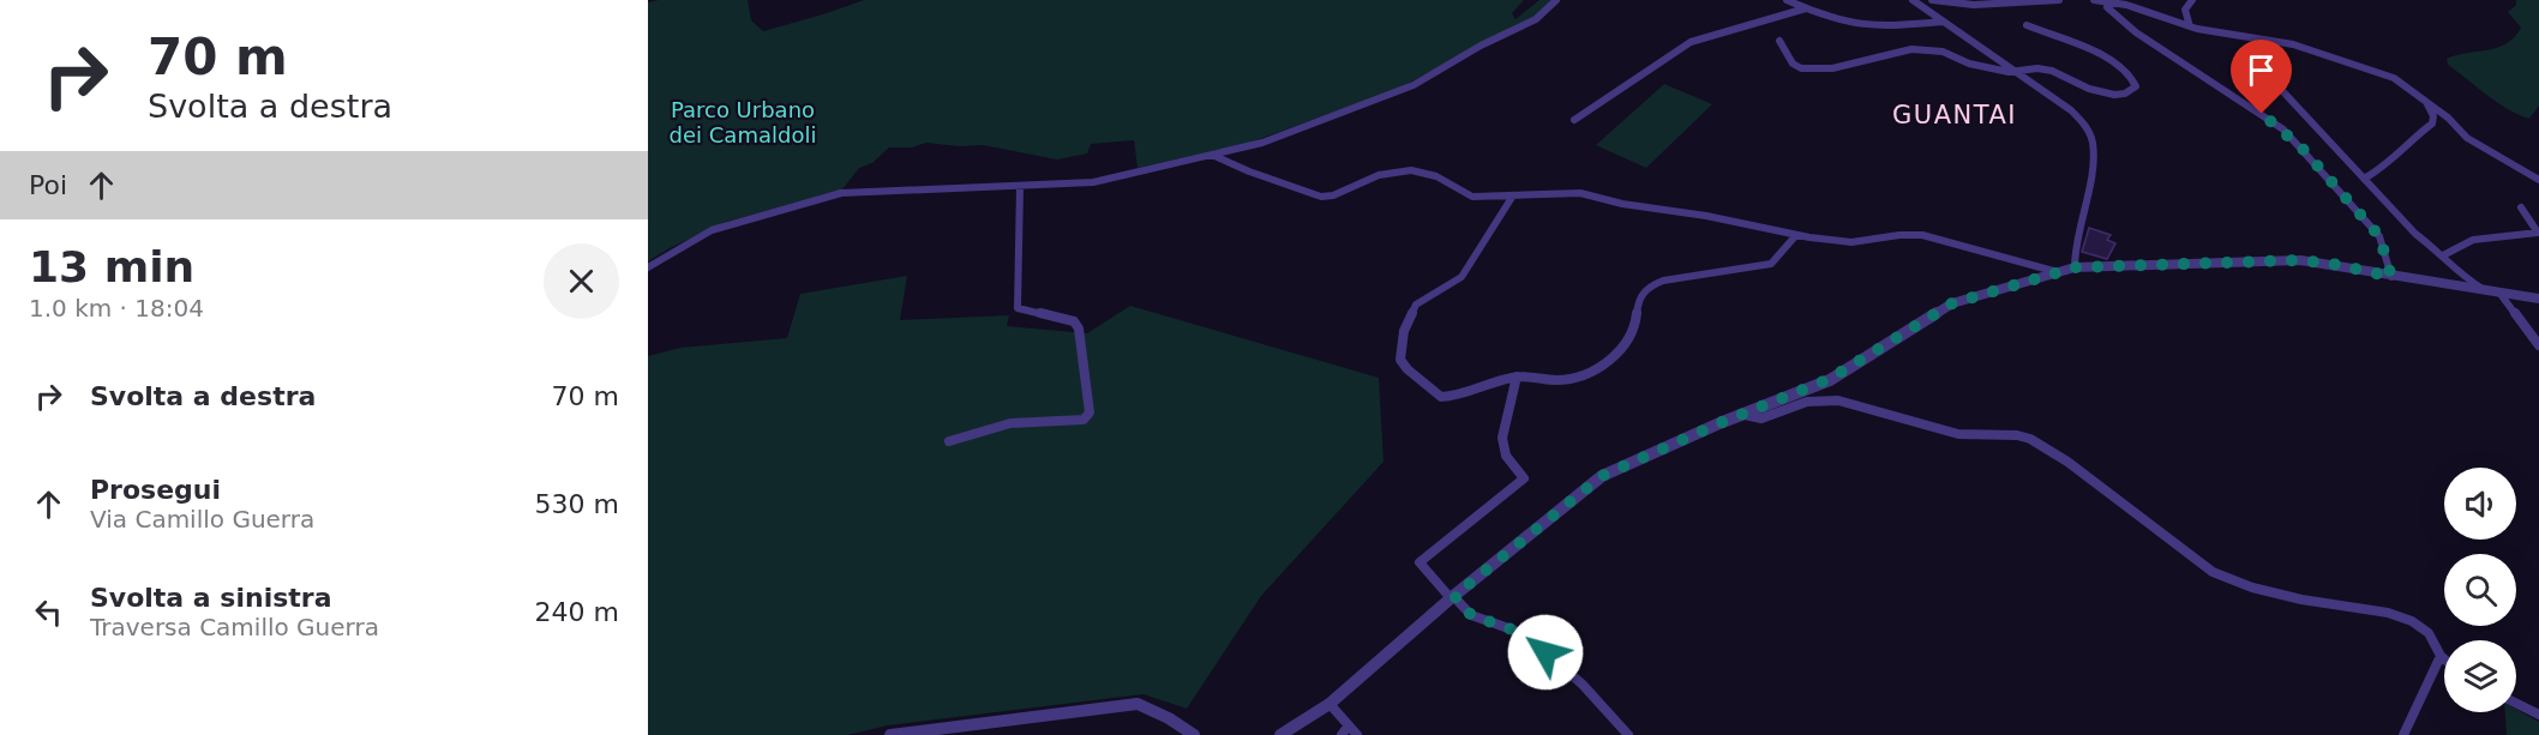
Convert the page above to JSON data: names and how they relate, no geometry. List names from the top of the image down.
{
  "districts": ["GUANTAI"],
  "parks": ["Parco Urbano dei Camaldoli"],
  "page": {
    "turn": ["70 m", "Svolta a destra"],
    "then": "Poi",
    "heading": ["13 min", "1.0 km · 18:04"],
    "list": [
      {
        "name": "Svolta a destra",
        "value": "70 m"
      },
      {
        "name": "Prosegui",
        "note": "Via Camillo Guerra",
        "value": "530 m"
      },
      {
        "name": "Svolta a sinistra",
        "note": "Traversa Camillo Guerra",
        "value": "240 m"
      }
    ]
  }
}
